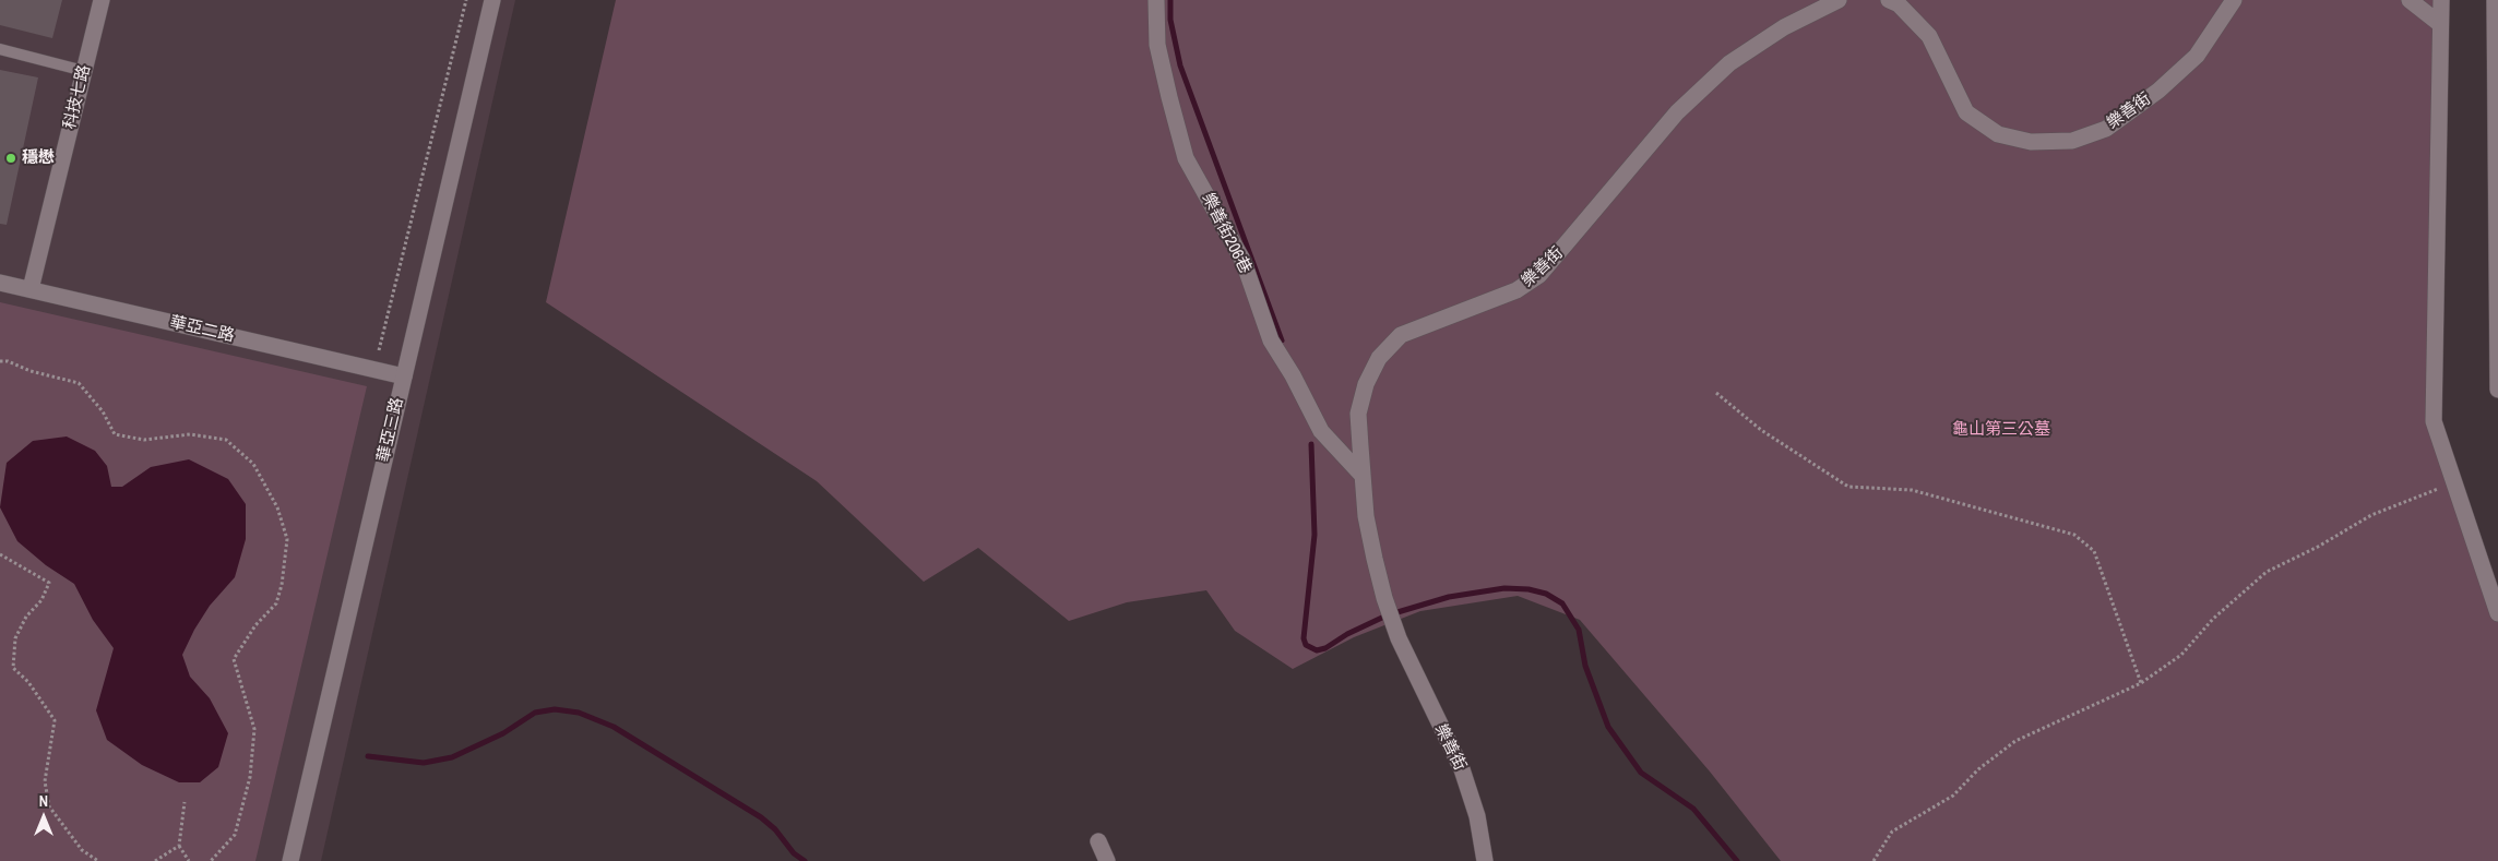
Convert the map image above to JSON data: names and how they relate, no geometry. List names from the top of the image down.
{
  "streets": {
    "street": [
      "科技七路",
      "樂善街",
      "樂善街206巷",
      "華亞二路",
      "華亞三路"
    ]
  },
  "crossings": [
    ["科技七路", "華亞二路"],
    ["樂善街", "樂善街206巷"],
    ["華亞二路", "華亞三路"]
  ],
  "parks": ["龜山第三公墓"],
  "places": ["穩懋"],
  "north": "top"
}
